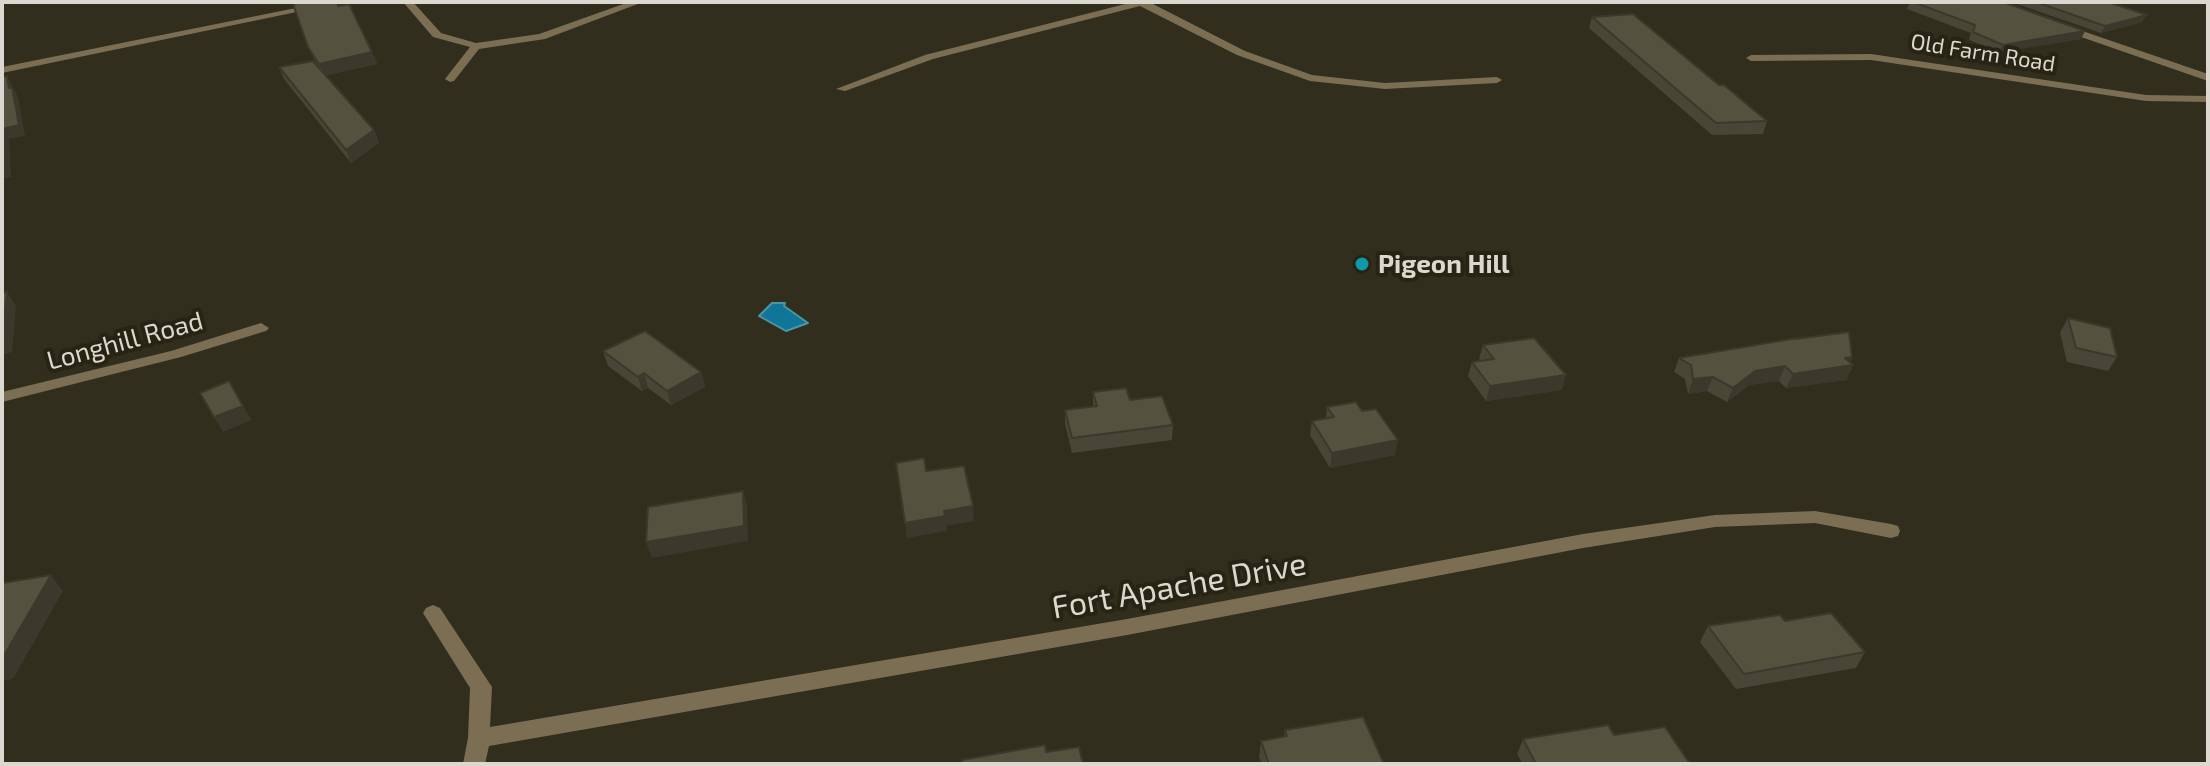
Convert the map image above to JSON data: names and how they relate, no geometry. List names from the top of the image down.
{
  "streets": {
    "street": ["Old Farm Road", "Longhill Road", "Fort Apache Drive"]
  },
  "places": ["Pigeon Hill"]
}
